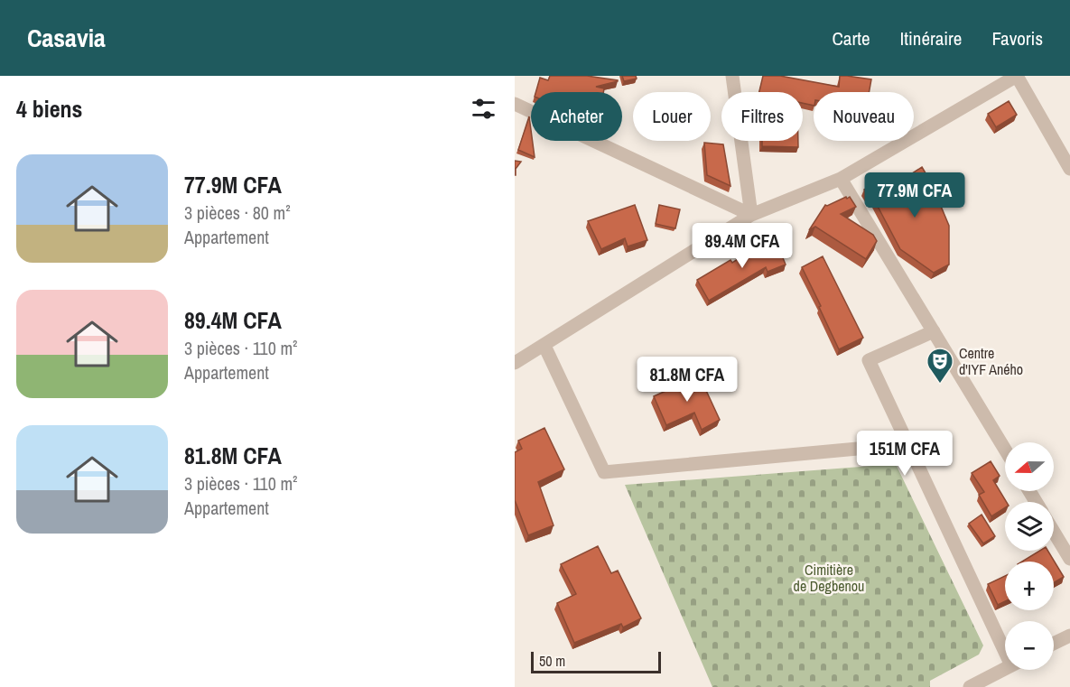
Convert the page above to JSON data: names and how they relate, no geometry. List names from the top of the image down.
{
  "parks": ["Cimitière de Degbenou"],
  "places": {
    "theatre": ["Centre d'IYF Aného"]
  },
  "scale_bar": "50 m",
  "north": "left",
  "page": {
    "header": "Casavia",
    "nav": ["Carte", "Itinéraire", "Favoris"],
    "heading": "4 biens",
    "chip": [
      "Acheter",
      "Louer",
      "Filtres",
      "Nouveau"
    ],
    "list": [
      {
        "name": "77.9M CFA",
        "note": "3 pièces · 80 m² · Appartement"
      },
      {
        "name": "89.4M CFA",
        "note": "3 pièces · 110 m² · Appartement"
      },
      {
        "name": "81.8M CFA",
        "note": "3 pièces · 110 m² · Appartement"
      }
    ],
    "price": [
      "77.9M CFA",
      "89.4M CFA",
      "81.8M CFA",
      "151M CFA"
    ],
    "map_buttons": ["+", "−"],
    "scale": "50 m"
  }
}
